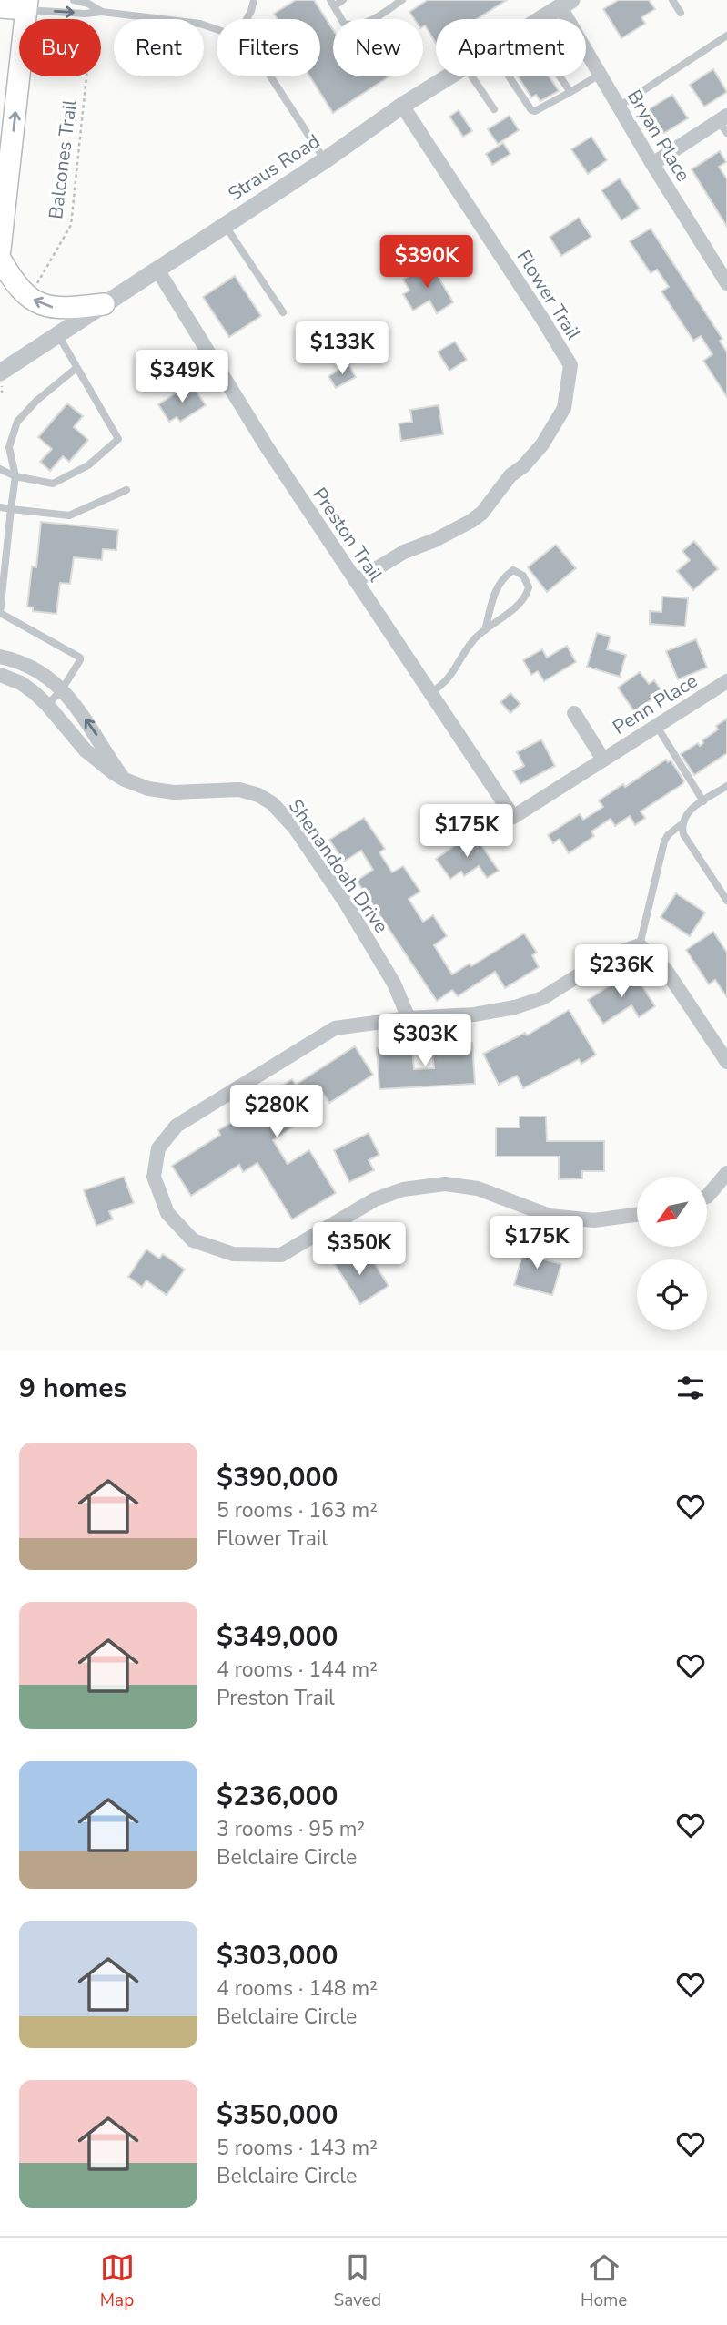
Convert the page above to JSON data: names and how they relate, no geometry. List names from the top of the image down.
{
  "streets": {
    "street": [
      "Bryan Place",
      "Straus Road",
      "Flower Trail",
      "Preston Trail",
      "Penn Place",
      "Shenandoah Drive"
    ],
    "path": ["Balcones Trail"]
  },
  "crossings": [
    ["Bryan Place", "Straus Road"],
    ["Straus Road", "Flower Trail"],
    ["Straus Road", "Preston Trail"],
    ["Flower Trail", "Preston Trail"],
    ["Preston Trail", "Penn Place"]
  ],
  "north": "bottom left",
  "page": {
    "chip": [
      "Buy",
      "Rent",
      "Filters",
      "New",
      "Apartment"
    ],
    "price": [
      "$390K",
      "$133K",
      "$349K",
      "$175K",
      "$236K",
      "$303K",
      "$280K",
      "$175K",
      "$350K"
    ],
    "heading": "9 homes",
    "list": [
      {
        "name": "$390,000",
        "note": "5 rooms · 163 m² · Flower Trail"
      },
      {
        "name": "$349,000",
        "note": "4 rooms · 144 m² · Preston Trail"
      },
      {
        "name": "$236,000",
        "note": "3 rooms · 95 m² · Belclaire Circle"
      },
      {
        "name": "$303,000",
        "note": "4 rooms · 148 m² · Belclaire Circle"
      },
      {
        "name": "$350,000",
        "note": "5 rooms · 143 m² · Belclaire Circle"
      }
    ],
    "tabs": ["Map", "Saved", "Home"]
  }
}
